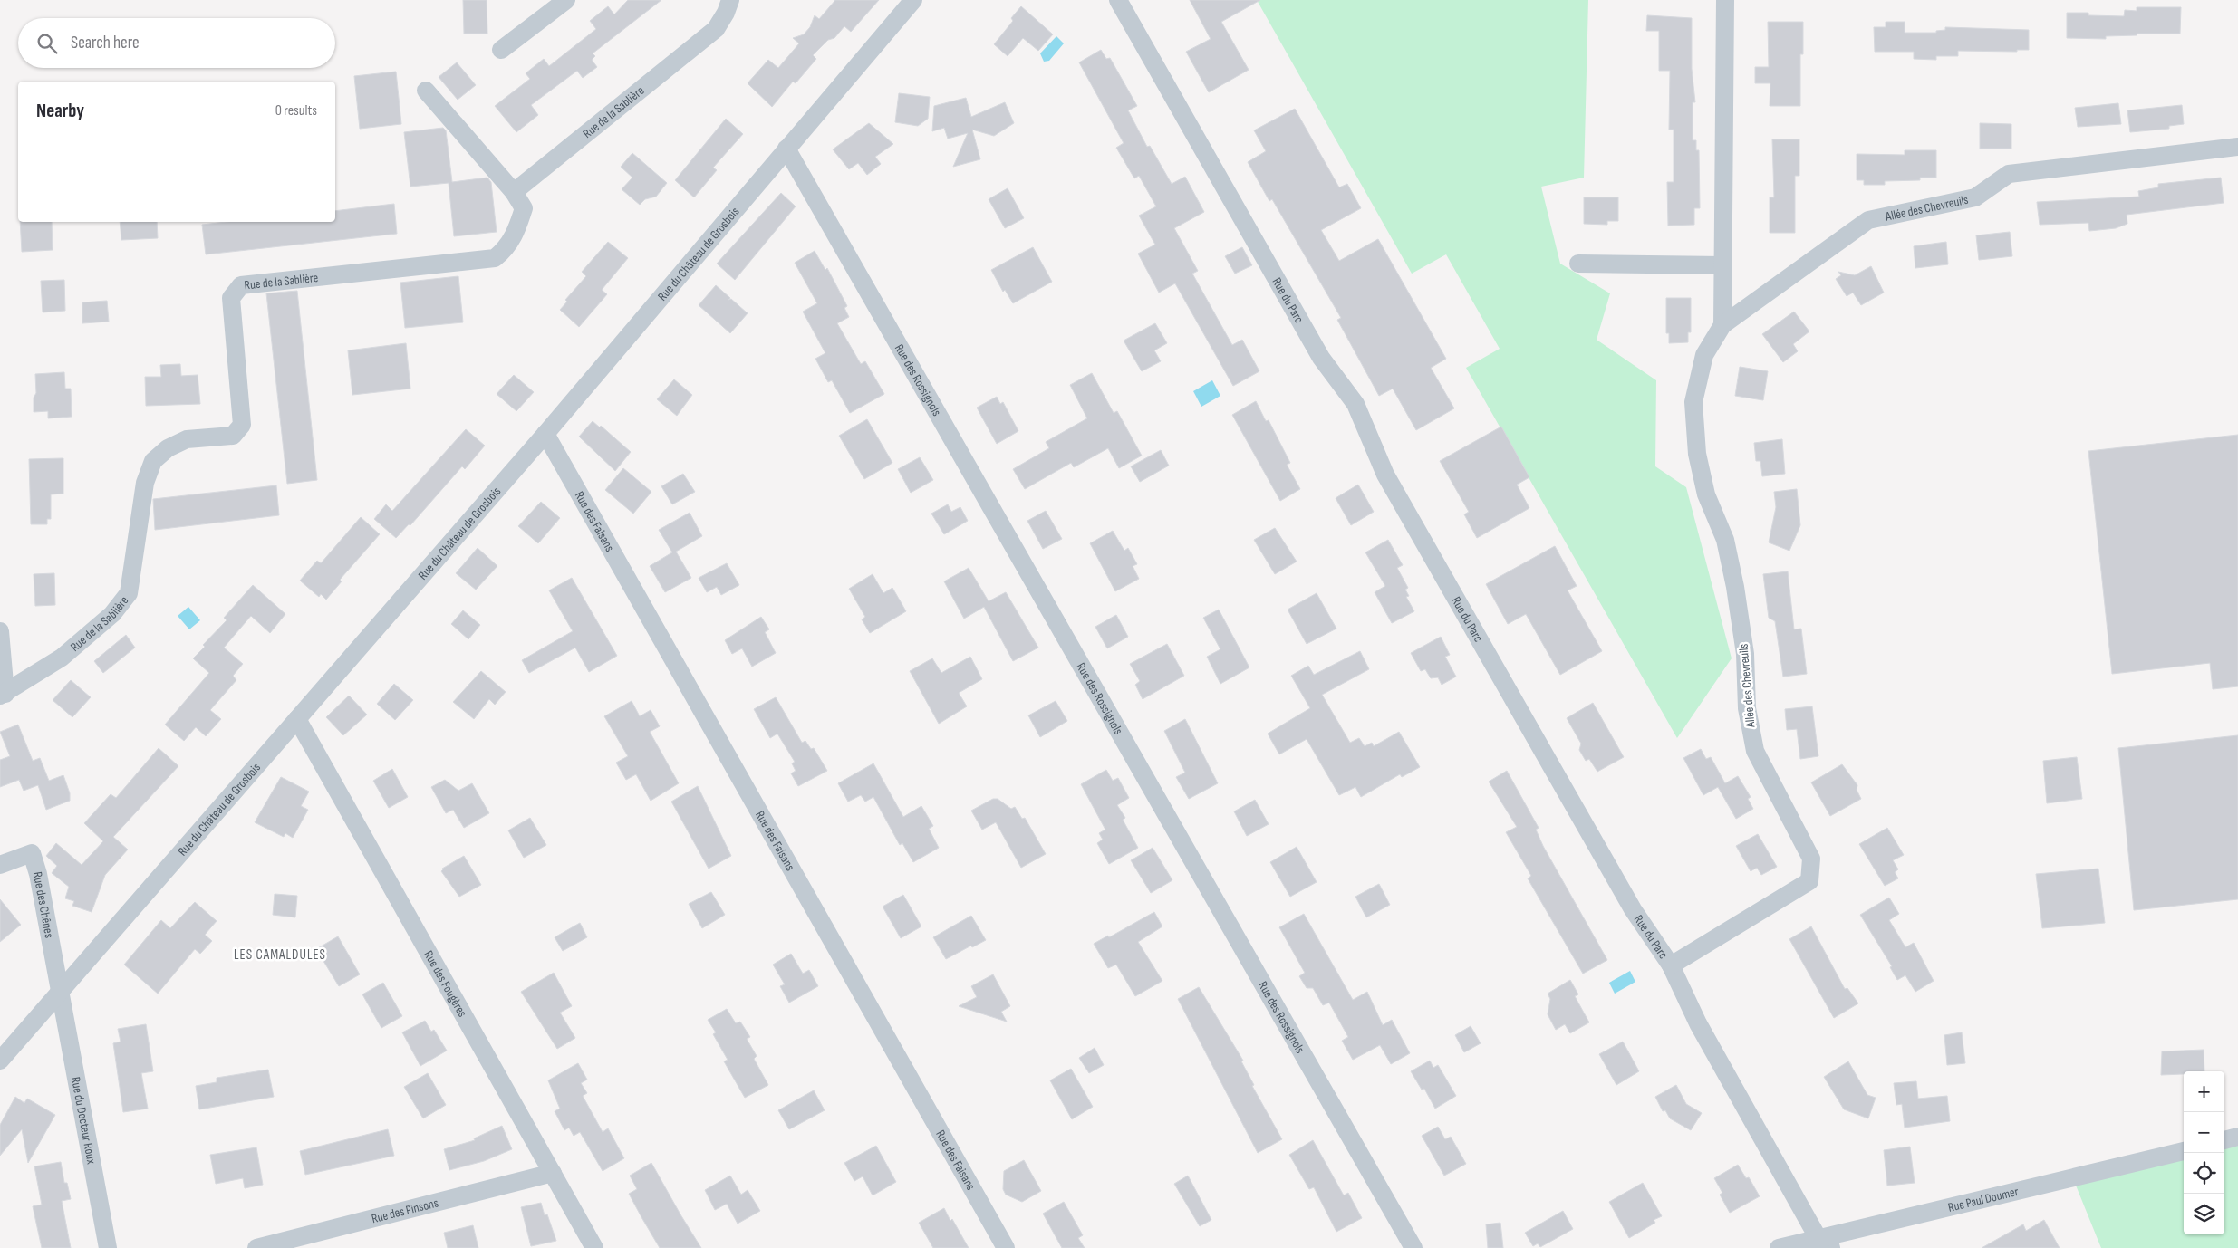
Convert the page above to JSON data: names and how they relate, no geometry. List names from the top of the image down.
{
  "streets": {
    "street": [
      "Rue de la Sablière",
      "Allée des Chevreuils",
      "Rue du Château de Grosbois",
      "Rue du Parc",
      "Rue des Rossignols",
      "Rue des Faisans",
      "Rue des Chênes",
      "Rue des Fougères",
      "Rue du Docteur Roux",
      "Rue Paul Doumer",
      "Rue des Pinsons"
    ]
  },
  "crossings": [
    ["Allée des Chevreuils", "Rue du Parc"],
    ["Rue du Château de Grosbois", "Rue des Rossignols"],
    ["Rue du Château de Grosbois", "Rue des Faisans"],
    ["Rue du Château de Grosbois", "Rue des Chênes"],
    ["Rue du Château de Grosbois", "Rue des Fougères"],
    ["Rue du Château de Grosbois", "Rue du Docteur Roux"],
    ["Rue du Parc", "Rue Paul Doumer"],
    ["Rue des Chênes", "Rue du Docteur Roux"],
    ["Rue des Fougères", "Rue des Pinsons"]
  ],
  "districts": ["LES CAMALDULES"],
  "page": {
    "search": "Search here",
    "heading": ["Nearby", "0 results"],
    "map_buttons": ["+", "−"]
  }
}
